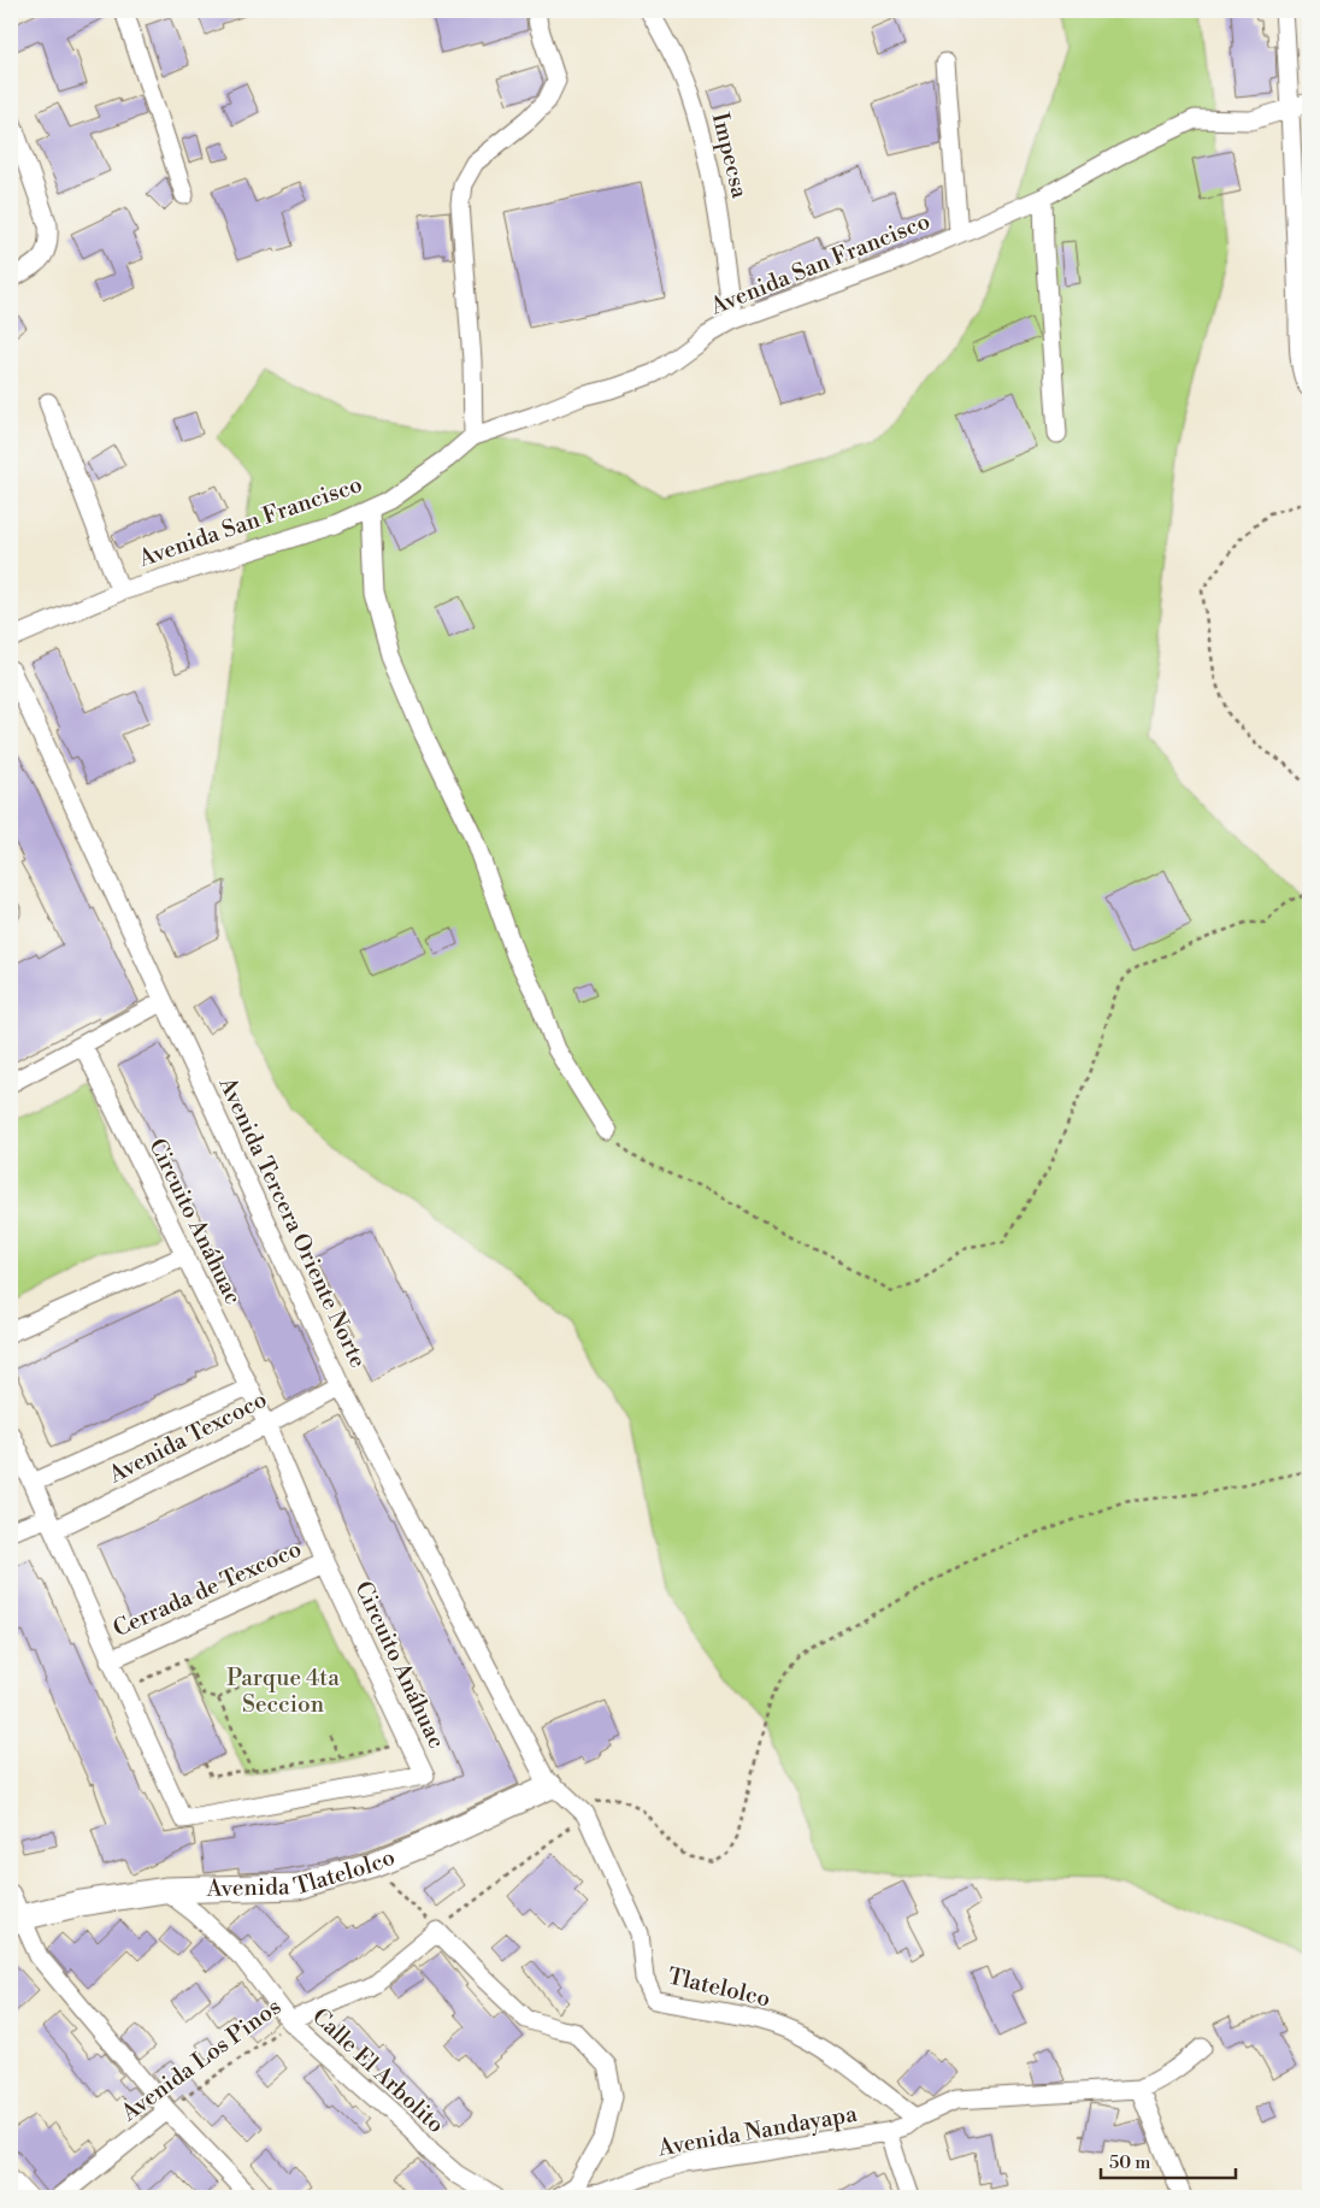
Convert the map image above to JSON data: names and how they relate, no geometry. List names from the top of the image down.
{
  "streets": {
    "street": [
      "Impecsa",
      "Avenida San Francisco",
      "Circuito Anáhuac",
      "Avenida Tercera Oriente Norte",
      "Avenida Texcoco",
      "Cerrada de Texcoco",
      "Avenida Tlatelolco",
      "Tlatelolco",
      "Avenida Los Pinos",
      "Calle El Arbolito",
      "Avenida Nandayapa"
    ]
  },
  "crossings": [
    ["Impecsa", "Avenida San Francisco"],
    ["Circuito Anáhuac", "Avenida Texcoco"],
    ["Circuito Anáhuac", "Cerrada de Texcoco"],
    ["Avenida Tercera Oriente Norte", "Avenida Texcoco"],
    ["Avenida Tercera Oriente Norte", "Avenida Tlatelolco"],
    ["Avenida Tlatelolco", "Calle El Arbolito"],
    ["Tlatelolco", "Avenida Nandayapa"],
    ["Avenida Los Pinos", "Calle El Arbolito"]
  ],
  "parks": ["Parque 4ta Seccion"],
  "scale_bar": "50 m"
}
